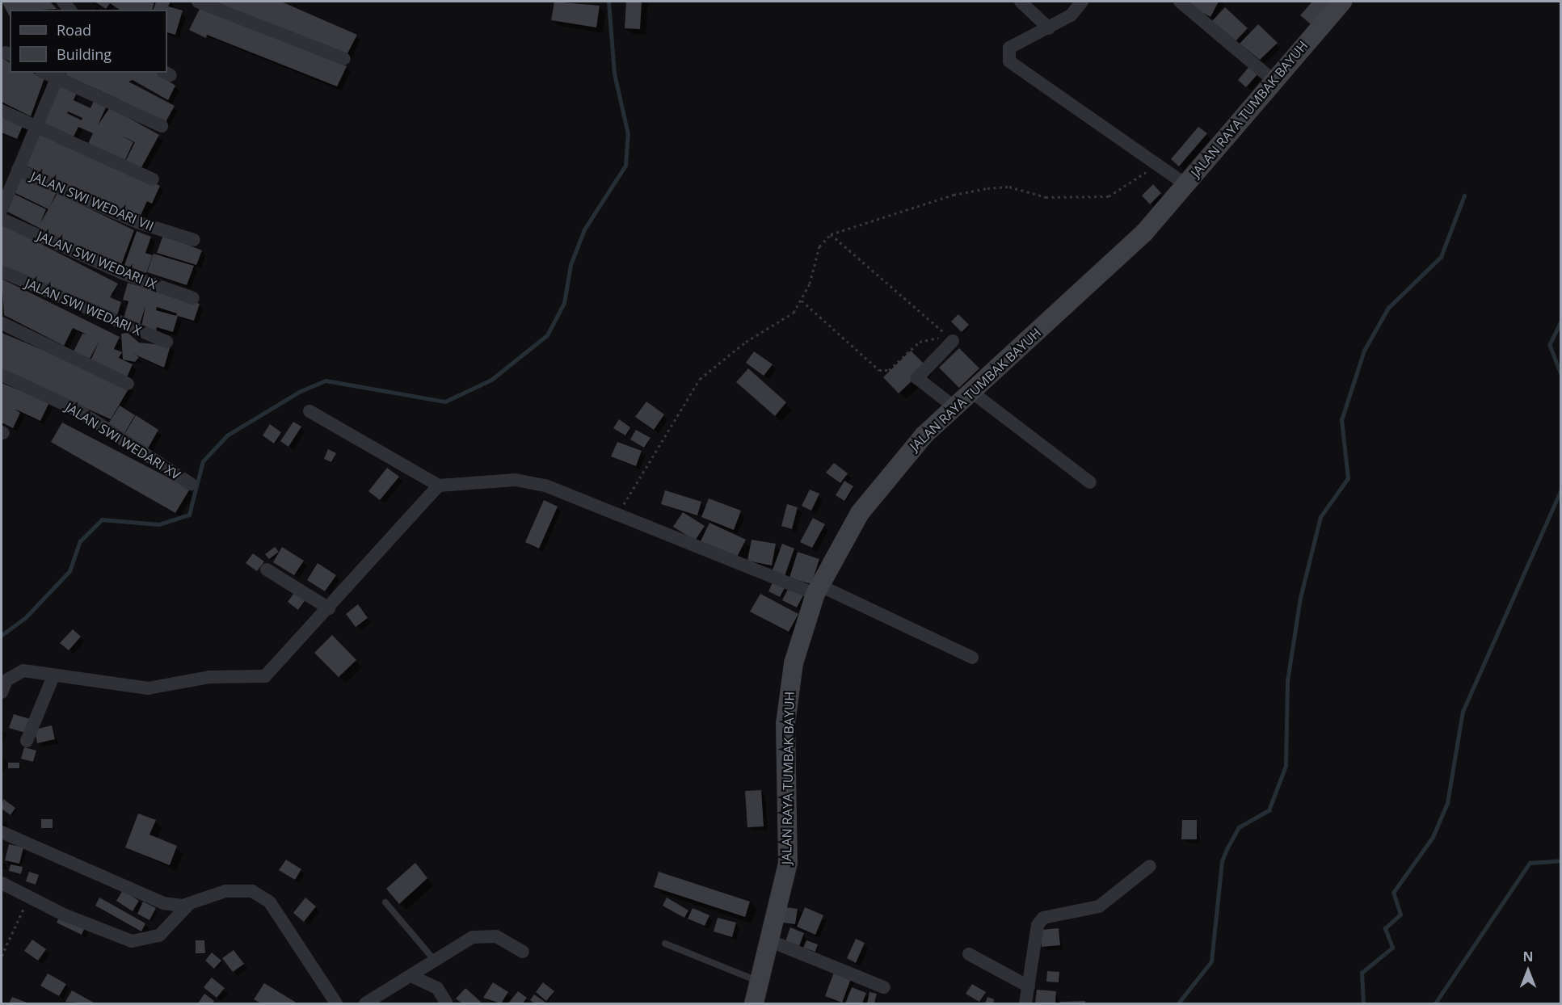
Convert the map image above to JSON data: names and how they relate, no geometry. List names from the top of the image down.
{
  "streets": {
    "street": [
      "JALAN RAYA TUMBAK BAYUH",
      "JALAN SWI WEDARI VII",
      "JALAN SWI WEDARI IX",
      "JALAN SWI WEDARI X",
      "JALAN SWI WEDARI XV"
    ]
  },
  "legend": ["Road", "Building"],
  "north": "top"
}
